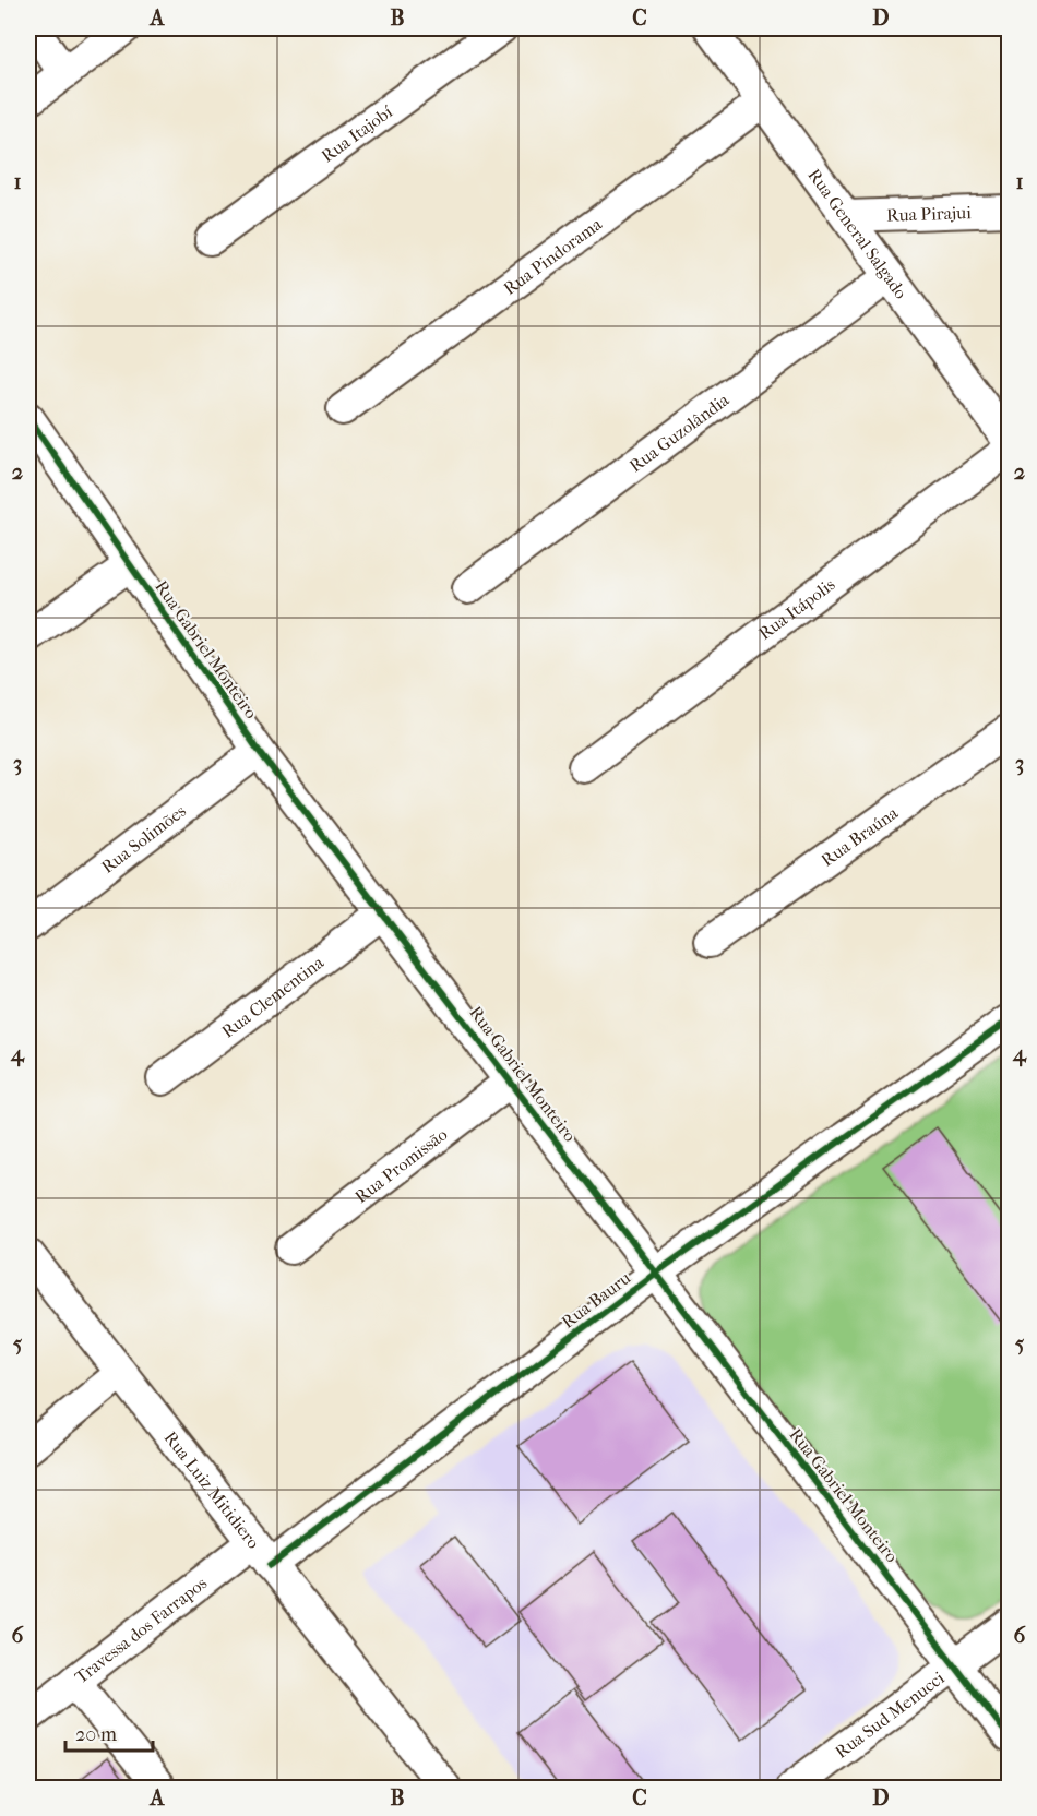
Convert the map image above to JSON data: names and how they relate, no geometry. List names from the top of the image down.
{
  "streets": {
    "street": [
      "Rua Itajobí",
      "Rua Pirajui",
      "Rua General Salgado",
      "Rua Pindorama",
      "Rua Guzolândia",
      "Rua Itápolis",
      "Rua Gabriel Monteiro",
      "Rua Braúna",
      "Rua Solimões",
      "Rua Clementina",
      "Rua Promissão",
      "Rua Bauru",
      "Rua Luiz Mitidiero",
      "Travessa dos Farrapos",
      "Rua Sud Menucci"
    ]
  },
  "crossings": [
    ["Rua Pirajui", "Rua General Salgado"],
    ["Rua General Salgado", "Rua Pindorama"],
    ["Rua General Salgado", "Rua Guzolândia"],
    ["Rua Gabriel Monteiro", "Rua Solimões"],
    ["Rua Gabriel Monteiro", "Rua Clementina"],
    ["Rua Gabriel Monteiro", "Rua Promissão"],
    ["Rua Gabriel Monteiro", "Rua Bauru"],
    ["Rua Gabriel Monteiro", "Rua Sud Menucci"],
    ["Rua Bauru", "Rua Luiz Mitidiero"],
    ["Rua Bauru", "Travessa dos Farrapos"],
    ["Rua Luiz Mitidiero", "Travessa dos Farrapos"]
  ],
  "scale_bar": "20 m",
  "grid": {
    "columns": [
      "A",
      "B",
      "C",
      "D"
    ],
    "rows": [
      "1",
      "2",
      "3",
      "4",
      "5",
      "6"
    ]
  }
}
